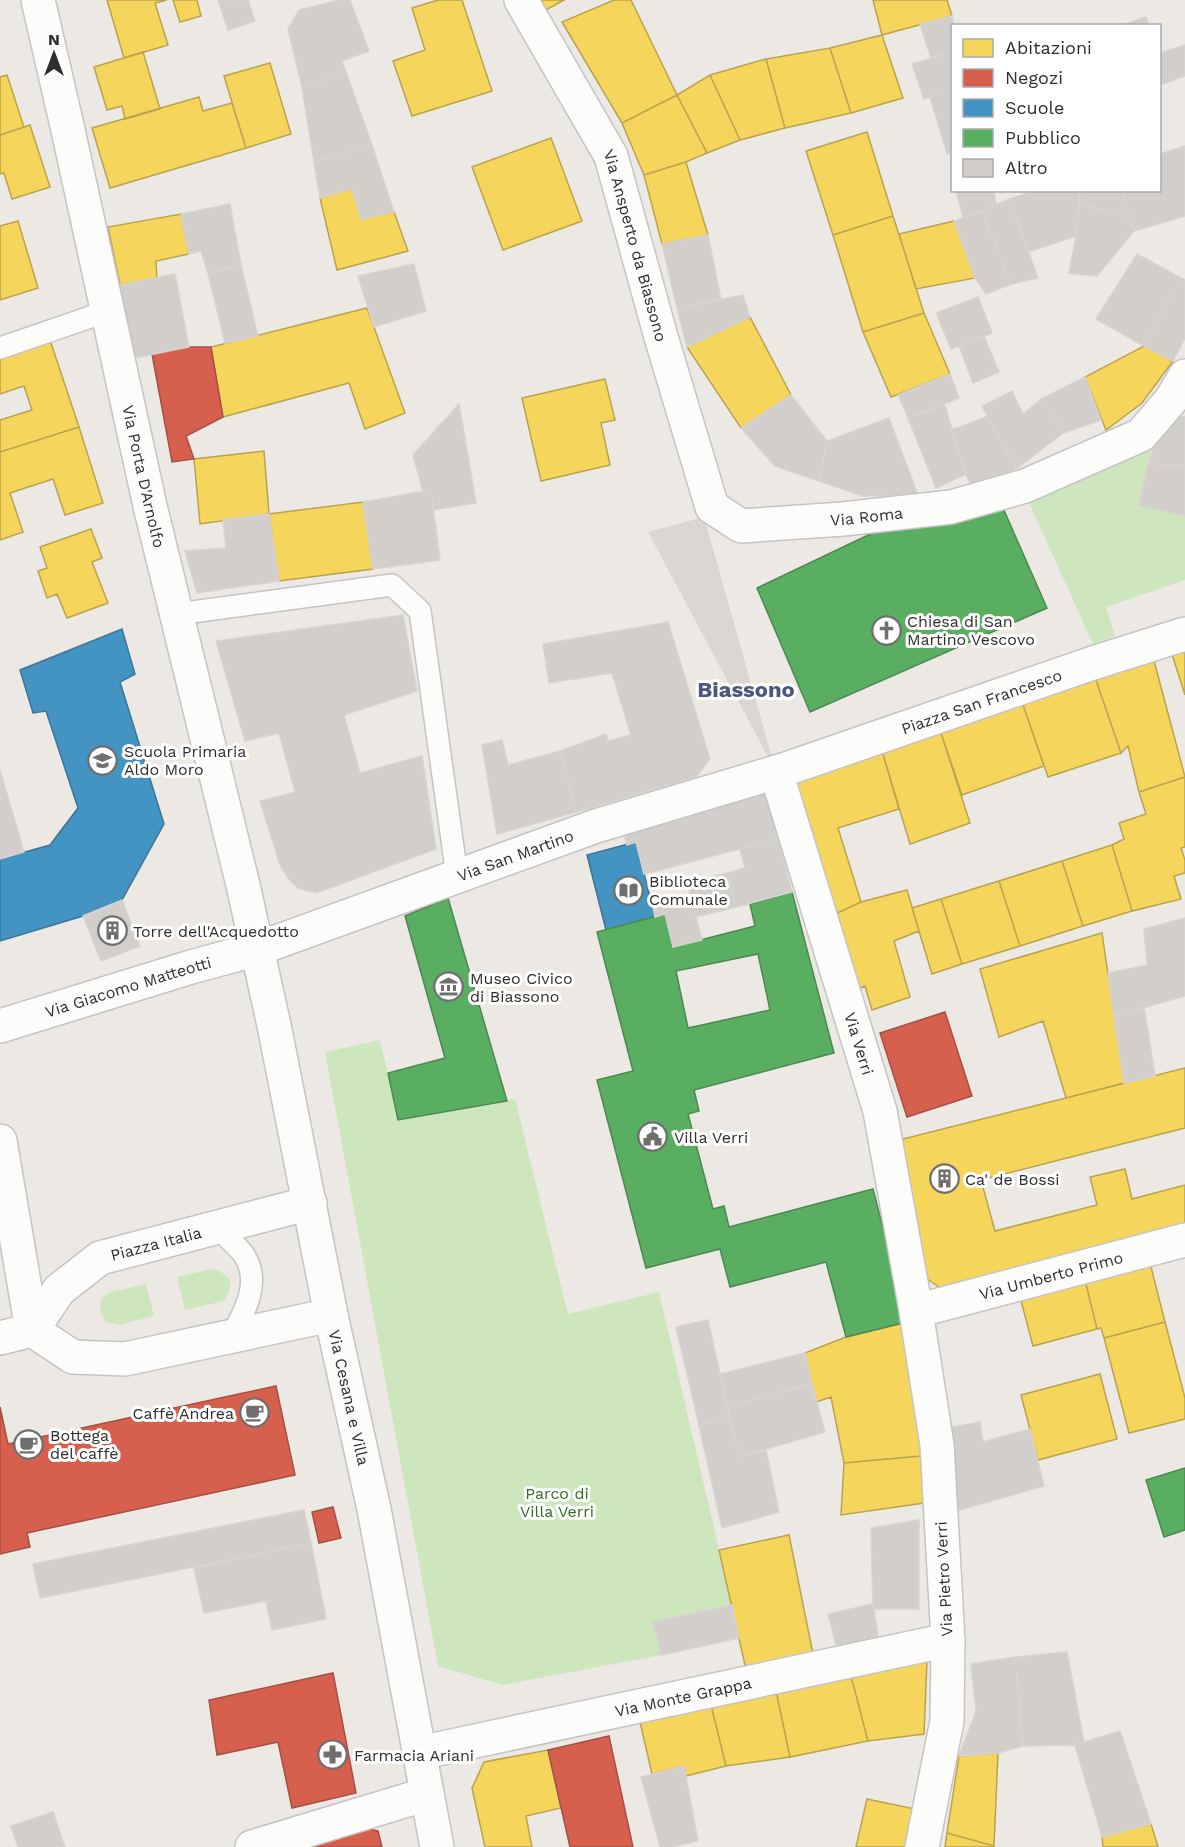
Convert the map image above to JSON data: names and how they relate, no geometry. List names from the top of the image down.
{
  "streets": {
    "street": [
      "Via Ansperto da Biassono",
      "Via Porta D'Arnolfo",
      "Via Roma",
      "Piazza San Francesco",
      "Via San Martino",
      "Via Giacomo Matteotti",
      "Via Verri",
      "Piazza Italia",
      "Via Umberto Primo",
      "Via Cesana e Villa",
      "Via Pietro Verri",
      "Via Monte Grappa"
    ]
  },
  "crossings": [
    ["Via Ansperto da Biassono", "Via Roma"],
    ["Via Porta D'Arnolfo", "Via San Martino"],
    ["Via Porta D'Arnolfo", "Via Giacomo Matteotti"],
    ["Via Porta D'Arnolfo", "Via Cesana e Villa"],
    ["Piazza San Francesco", "Via San Martino"],
    ["Piazza San Francesco", "Via Verri"],
    ["Via San Martino", "Via Giacomo Matteotti"],
    ["Via San Martino", "Via Verri"],
    ["Via San Martino", "Via Cesana e Villa"],
    ["Via Giacomo Matteotti", "Via Cesana e Villa"],
    ["Via Verri", "Via Umberto Primo"],
    ["Via Verri", "Via Pietro Verri"],
    ["Piazza Italia", "Via Cesana e Villa"],
    ["Via Umberto Primo", "Via Pietro Verri"],
    ["Via Cesana e Villa", "Via Monte Grappa"],
    ["Via Pietro Verri", "Via Monte Grappa"]
  ],
  "districts": ["Biassono"],
  "parks": ["Parco di Villa Verri"],
  "places": {
    "church": ["Chiesa di San Martino Vescovo"],
    "school or university": ["Scuola Primaria Aldo Moro"],
    "library": ["Biblioteca Comunale"],
    "building": ["Torre dell'Acquedotto", "Ca' de Bossi"],
    "museum": ["Museo Civico di Biassono"],
    "public building": ["Villa Verri"],
    "cafe": ["Caffè Andrea", "Bottega del caffè"],
    "pharmacy": ["Farmacia Ariani"]
  },
  "legend": [
    "Abitazioni",
    "Negozi",
    "Scuole",
    "Pubblico",
    "Altro"
  ],
  "north": "top"
}
